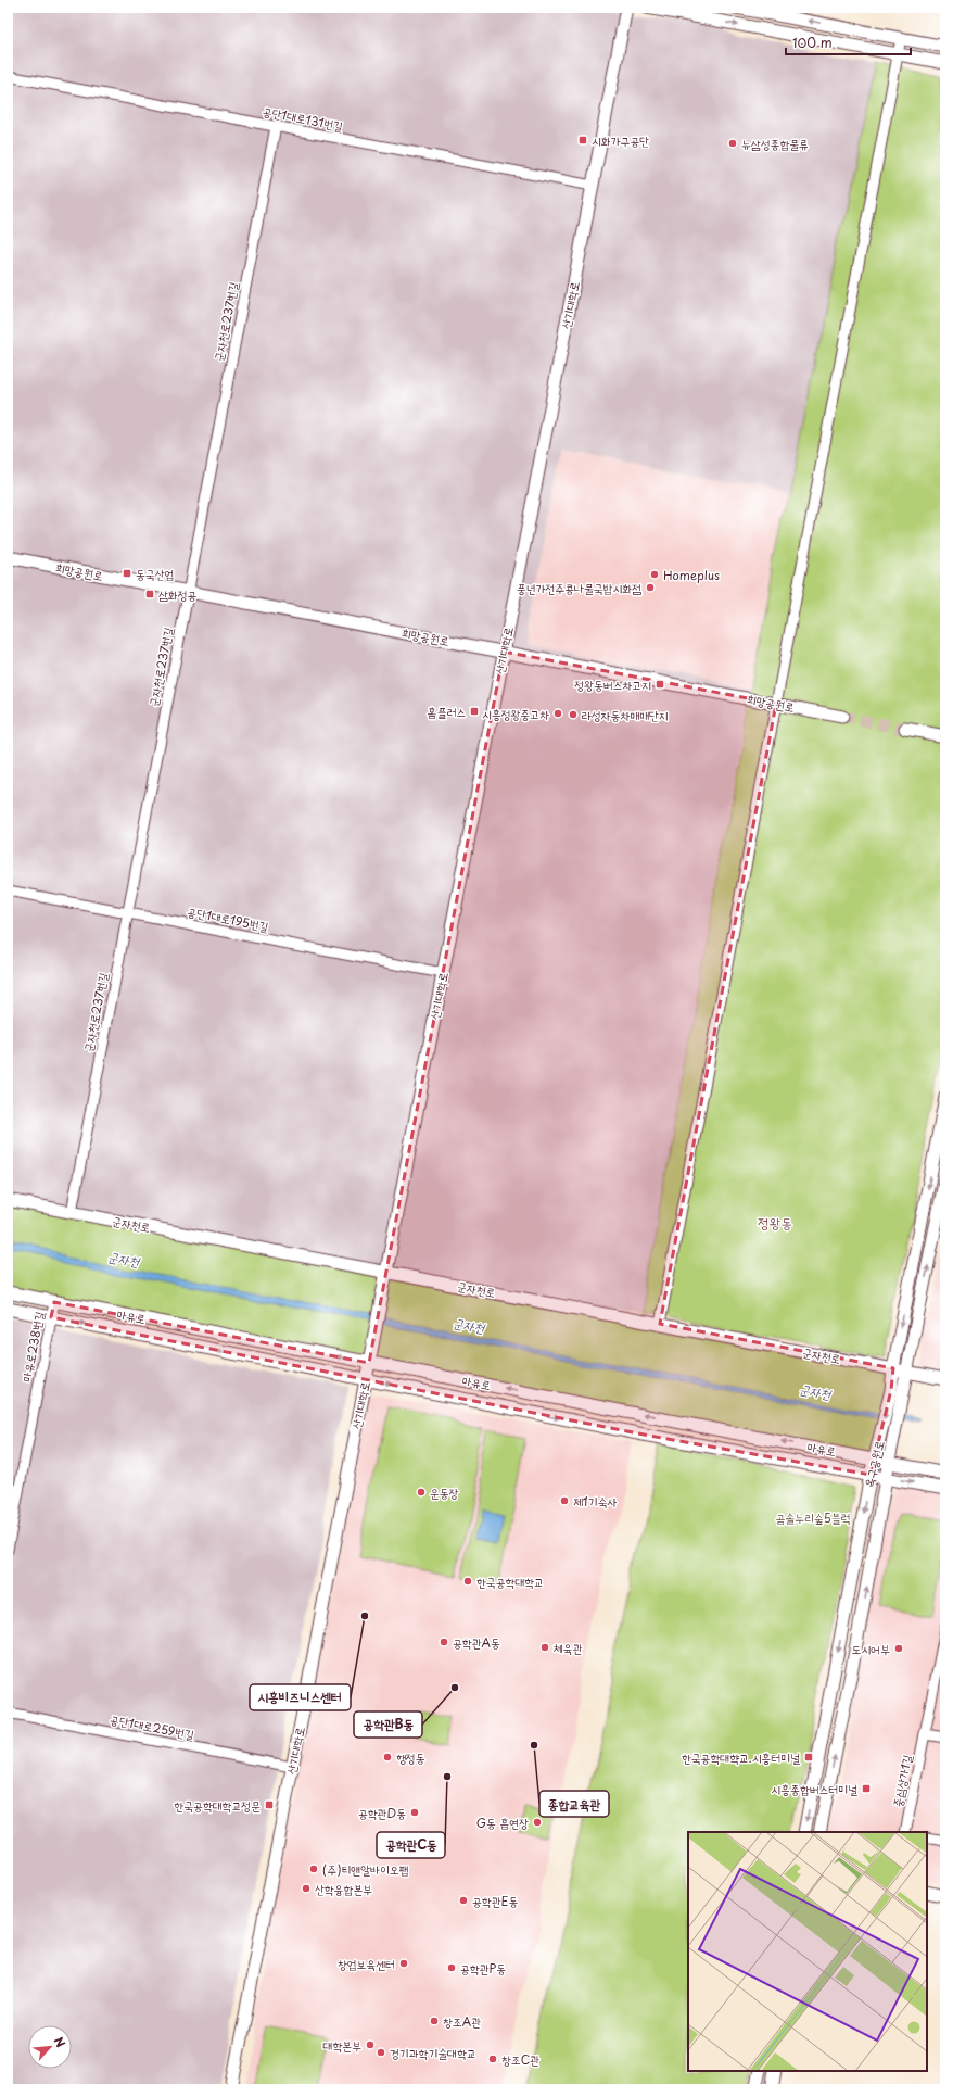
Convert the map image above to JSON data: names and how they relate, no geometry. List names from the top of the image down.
{
  "streets": {
    "street": [
      "공단1대로131번길",
      "산기대학로",
      "군자천로237번길",
      "희망공원로",
      "공단1대로195번길",
      "군자천로",
      "마유로",
      "마유로238번길",
      "옥구공원로",
      "공단1대로259번길",
      "중심상가1길"
    ]
  },
  "crossings": [
    ["공단1대로131번길", "산기대학로"],
    ["공단1대로131번길", "군자천로237번길"],
    ["산기대학로", "희망공원로"],
    ["산기대학로", "공단1대로195번길"],
    ["산기대학로", "군자천로"],
    ["산기대학로", "마유로"],
    ["산기대학로", "공단1대로259번길"],
    ["군자천로237번길", "희망공원로"],
    ["군자천로237번길", "공단1대로195번길"],
    ["군자천로237번길", "군자천로"],
    ["군자천로", "옥구공원로"],
    ["마유로", "마유로238번길"],
    ["마유로", "옥구공원로"]
  ],
  "districts": ["정왕동"],
  "water": ["군자천"],
  "parks": ["곰솔누리숲5블럭"],
  "places": {
    "transit": [
      "시화가구공단",
      "동국산업",
      "삼화정공",
      "정왕동버스차고지",
      "홈플러스",
      "한국공학대햑교.시흥터미널",
      "시흥종합버스터미널",
      "한국공학대학교정문"
    ],
    "other": [
      "뉴삼성종합물류",
      "Homeplus",
      "풍년가전주콩나물국밥시화점",
      "시흥정왕중고차",
      "라성자동차매매단지",
      "운동장",
      "제1기숙사",
      "한국공학대학교",
      "시흥비즈니스센터",
      "공학관A동",
      "체육관",
      "도시어부",
      "공학관B동",
      "종합교육관",
      "행정동",
      "공학관C동",
      "공학관D동",
      "G동 흡연장",
      "(주)티앤알바이오팹",
      "산학융합본부",
      "공학관E동",
      "창업보육센터",
      "공학관P동",
      "창조A관",
      "대학본부",
      "경기과학기술대학교",
      "창조C관"
    ]
  },
  "scale_bar": "100 m",
  "north": "top right"
}
